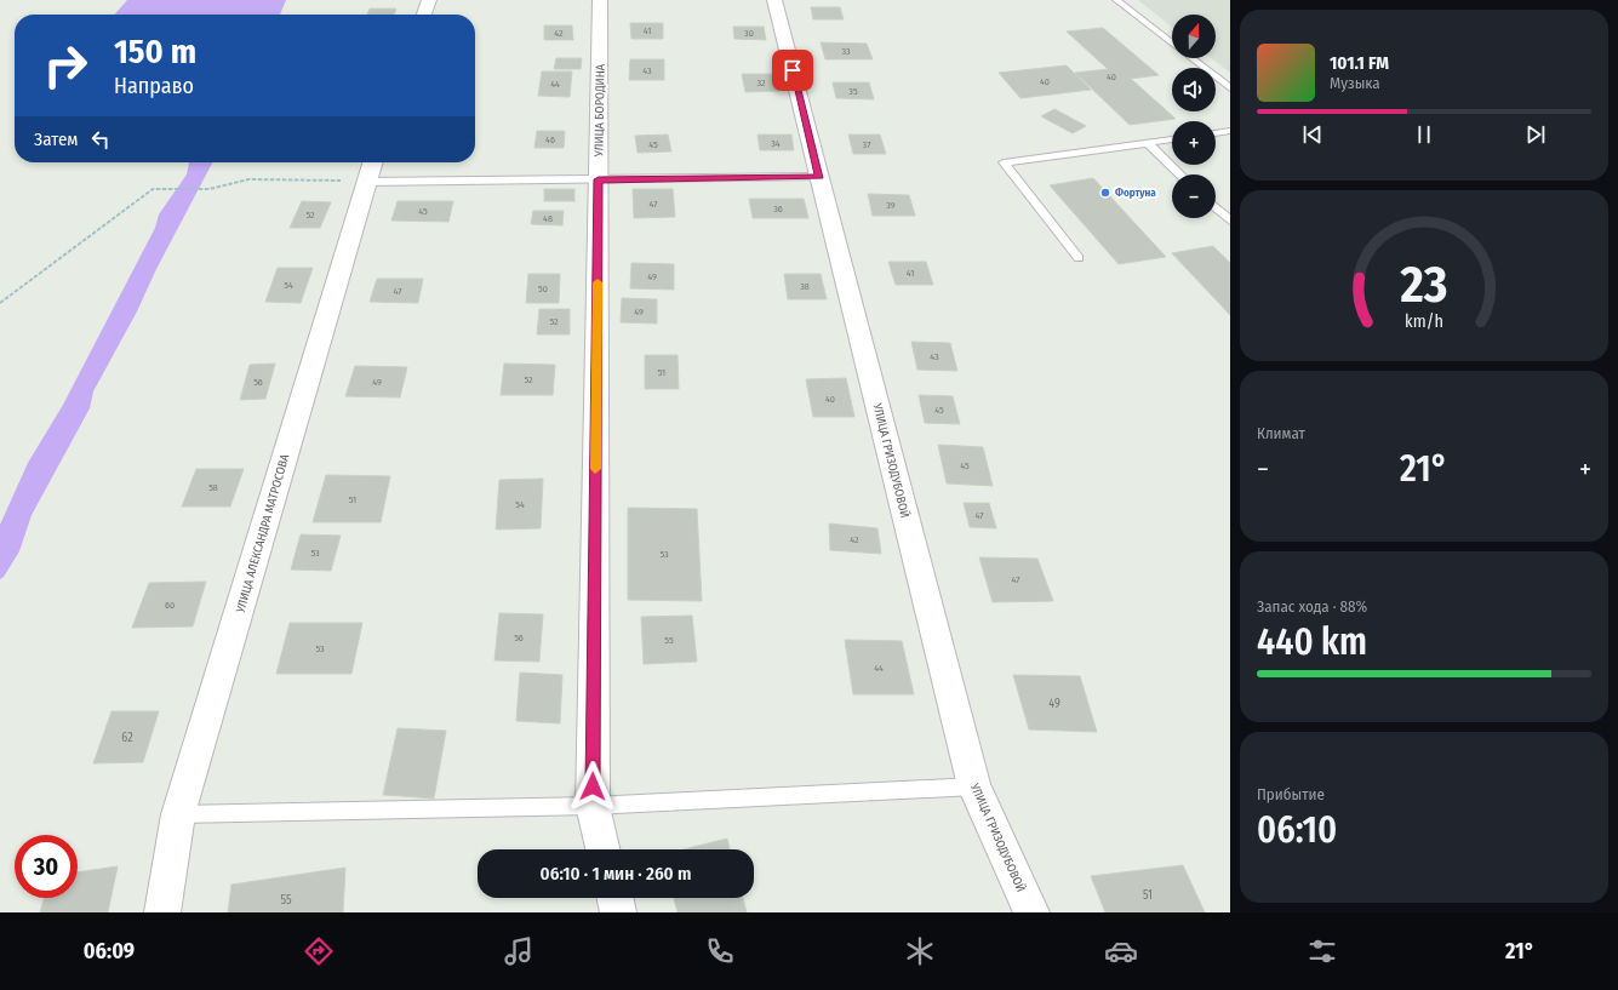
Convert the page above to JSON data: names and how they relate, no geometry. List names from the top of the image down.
{
  "streets": {
    "street": ["УЛИЦА БОРОДИНА", "УЛИЦА ГРИЗОДУБОВОЙ", "УЛИЦА АЛЕКСАНДРА МАТРОСОВА"]
  },
  "places": ["Фортуна"],
  "house_numbers": [
    "41",
    "42",
    "30",
    "33",
    "43",
    "40",
    "40",
    "32",
    "44",
    "35",
    "46",
    "34",
    "45",
    "37",
    "47",
    "39",
    "36",
    "45",
    "52",
    "48",
    "41",
    "49",
    "54",
    "38",
    "50",
    "47",
    "49",
    "52",
    "43",
    "51",
    "52",
    "56",
    "49",
    "40",
    "45",
    "45",
    "58",
    "51",
    "54",
    "47",
    "42",
    "53",
    "53",
    "47",
    "60",
    "56",
    "55",
    "53",
    "44",
    "49",
    "62",
    "51",
    "55"
  ],
  "north": "top",
  "page": {
    "map_buttons": ["+", "−"],
    "turn": ["150 m", "Направо"],
    "song": ["101.1 FM", "Музыка"],
    "then": "Затем",
    "tile": [
      "Климат",
      ["Запас хода · 88%", "440 km"],
      ["Прибытие", "06:10"]
    ],
    "heat": ["−", "21°", "+"],
    "limit": "30",
    "trip": "06:10 · 1 мин · 260 m",
    "tabs": ["06:09", "21°"],
    "gauge": ["23", "km/h"]
  }
}
